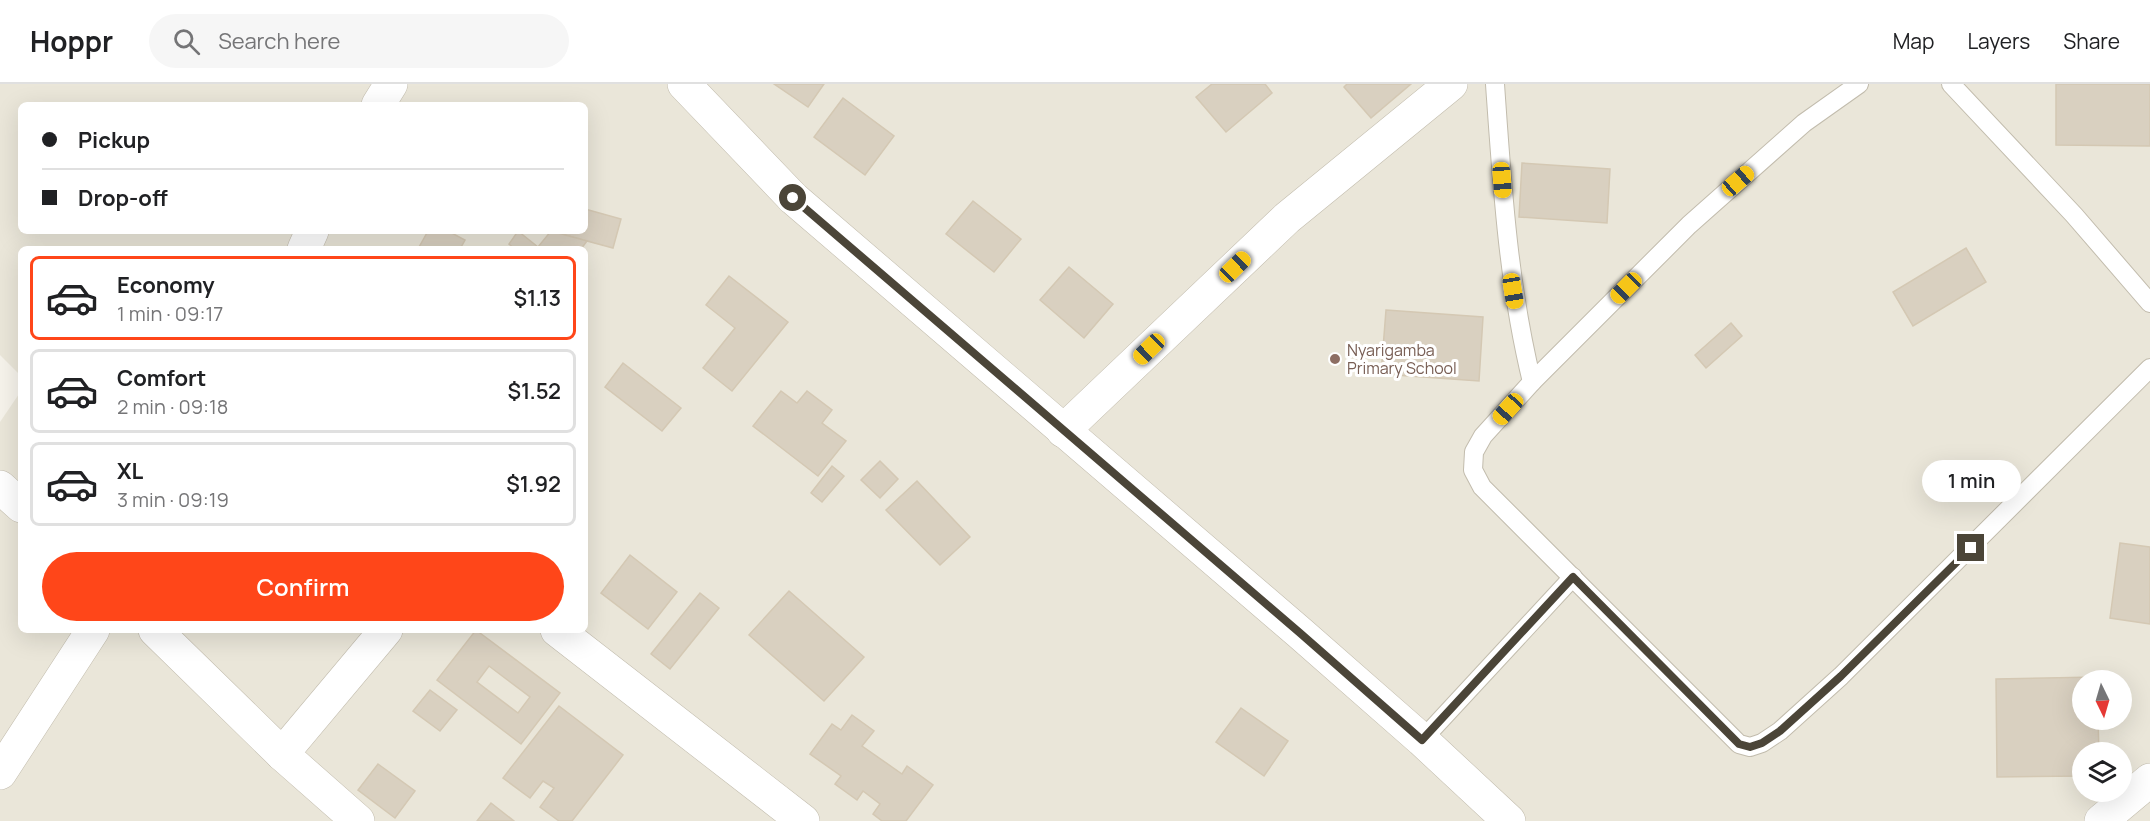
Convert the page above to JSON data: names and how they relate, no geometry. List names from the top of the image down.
{
  "places": ["Nyarigamba Primary School"],
  "north": "bottom",
  "page": {
    "header": "Hoppr",
    "search": "Search here",
    "nav": ["Map", "Layers", "Share"],
    "banner": ["Pickup", "Drop-off"],
    "list": [
      {
        "name": "Economy",
        "note": "1 min · 09:17",
        "value": "$1.13"
      },
      {
        "name": "Comfort",
        "note": "2 min · 09:18",
        "value": "$1.52"
      },
      {
        "name": "XL",
        "note": "3 min · 09:19",
        "value": "$1.92"
      }
    ],
    "bubble": "1 min",
    "buttons": "Confirm"
  }
}
